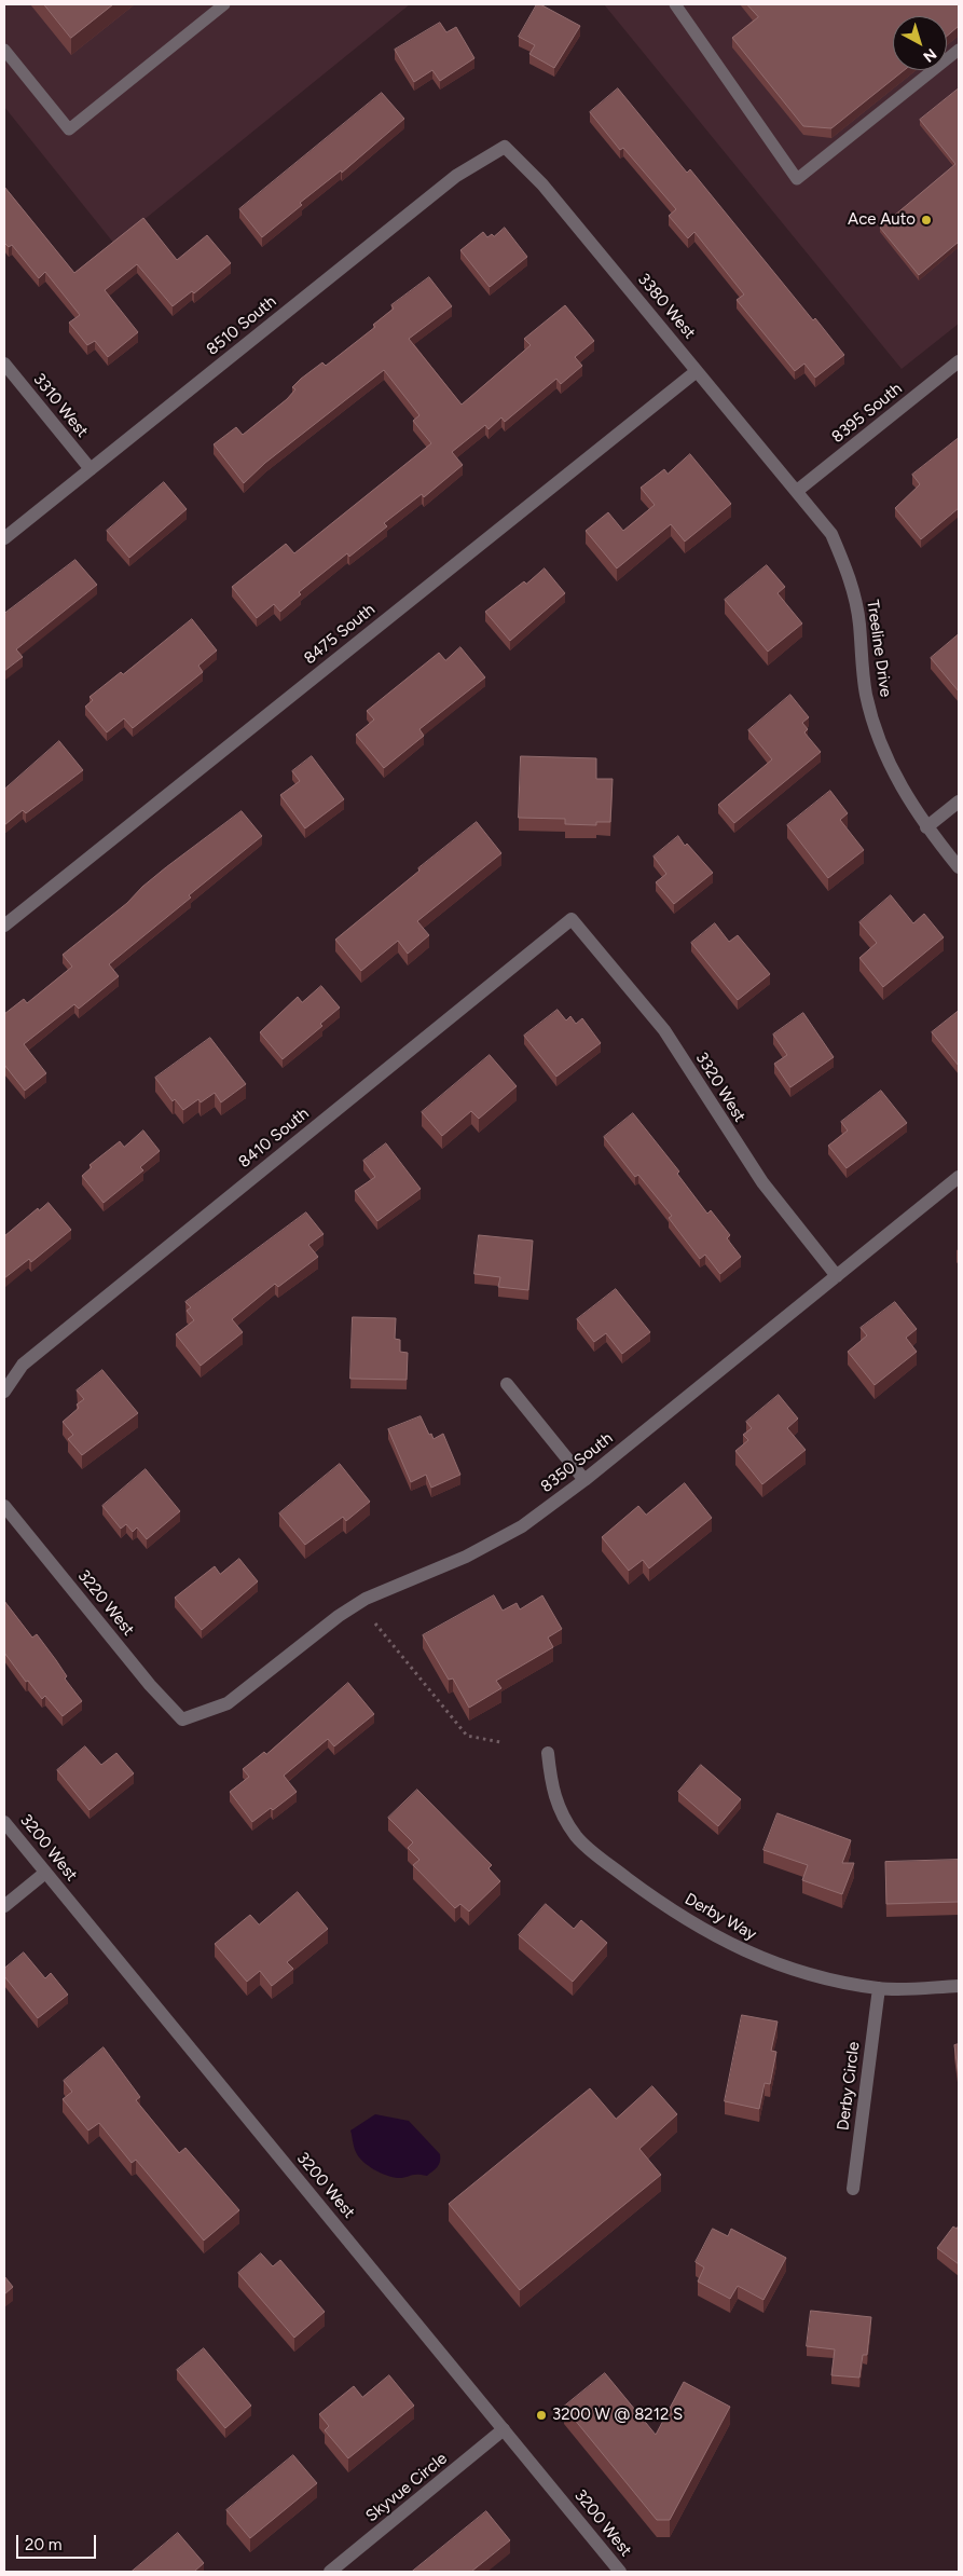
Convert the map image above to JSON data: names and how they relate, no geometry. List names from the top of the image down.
{
  "streets": {
    "street": [
      "3380 West",
      "8510 South",
      "3310 West",
      "8395 South",
      "8475 South",
      "Treeline Drive",
      "3320 West",
      "8410 South",
      "8350 South",
      "3220 West",
      "3200 West",
      "Derby Way",
      "Derby Circle",
      "Skyvue Circle"
    ]
  },
  "crossings": [
    ["3380 West", "8510 South"],
    ["3380 West", "8395 South"],
    ["3380 West", "8475 South"],
    ["3380 West", "Treeline Drive"],
    ["8510 South", "3310 West"],
    ["8395 South", "Treeline Drive"],
    ["3320 West", "8410 South"],
    ["3320 West", "8350 South"],
    ["8350 South", "3220 West"],
    ["3200 West", "Skyvue Circle"],
    ["Derby Way", "Derby Circle"]
  ],
  "places": ["Ace Auto", "3200 W @ 8212 S"],
  "scale_bar": "20 m",
  "north": "bottom right"
}
